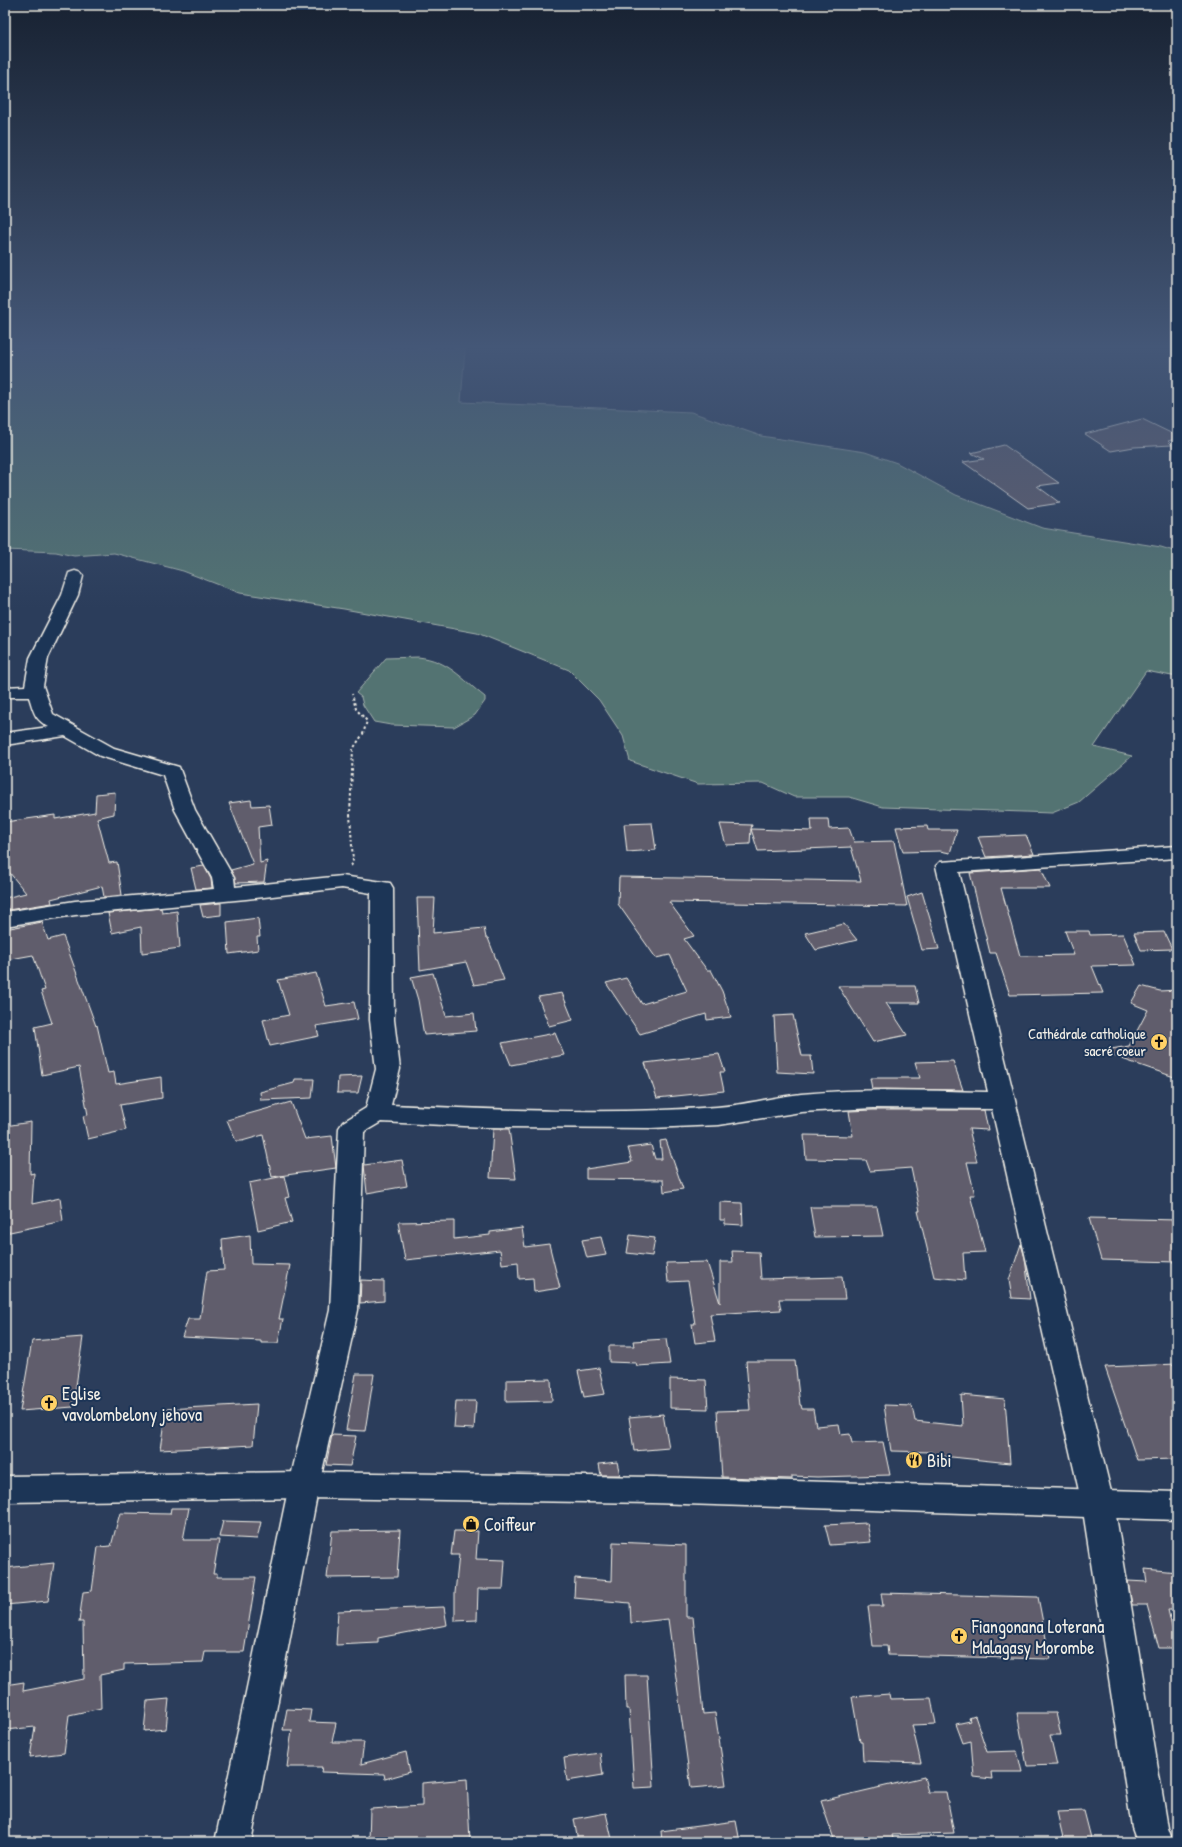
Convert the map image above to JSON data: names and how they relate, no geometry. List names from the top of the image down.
{
  "places": {
    "church": ["Cathédrale catholique sacré coeur", "Eglise vavolombelony jehova", "Fiangonana Loterana Malagasy Morombe"],
    "restaurant": ["Bibi"],
    "shop": ["Coiffeur"]
  }
}
